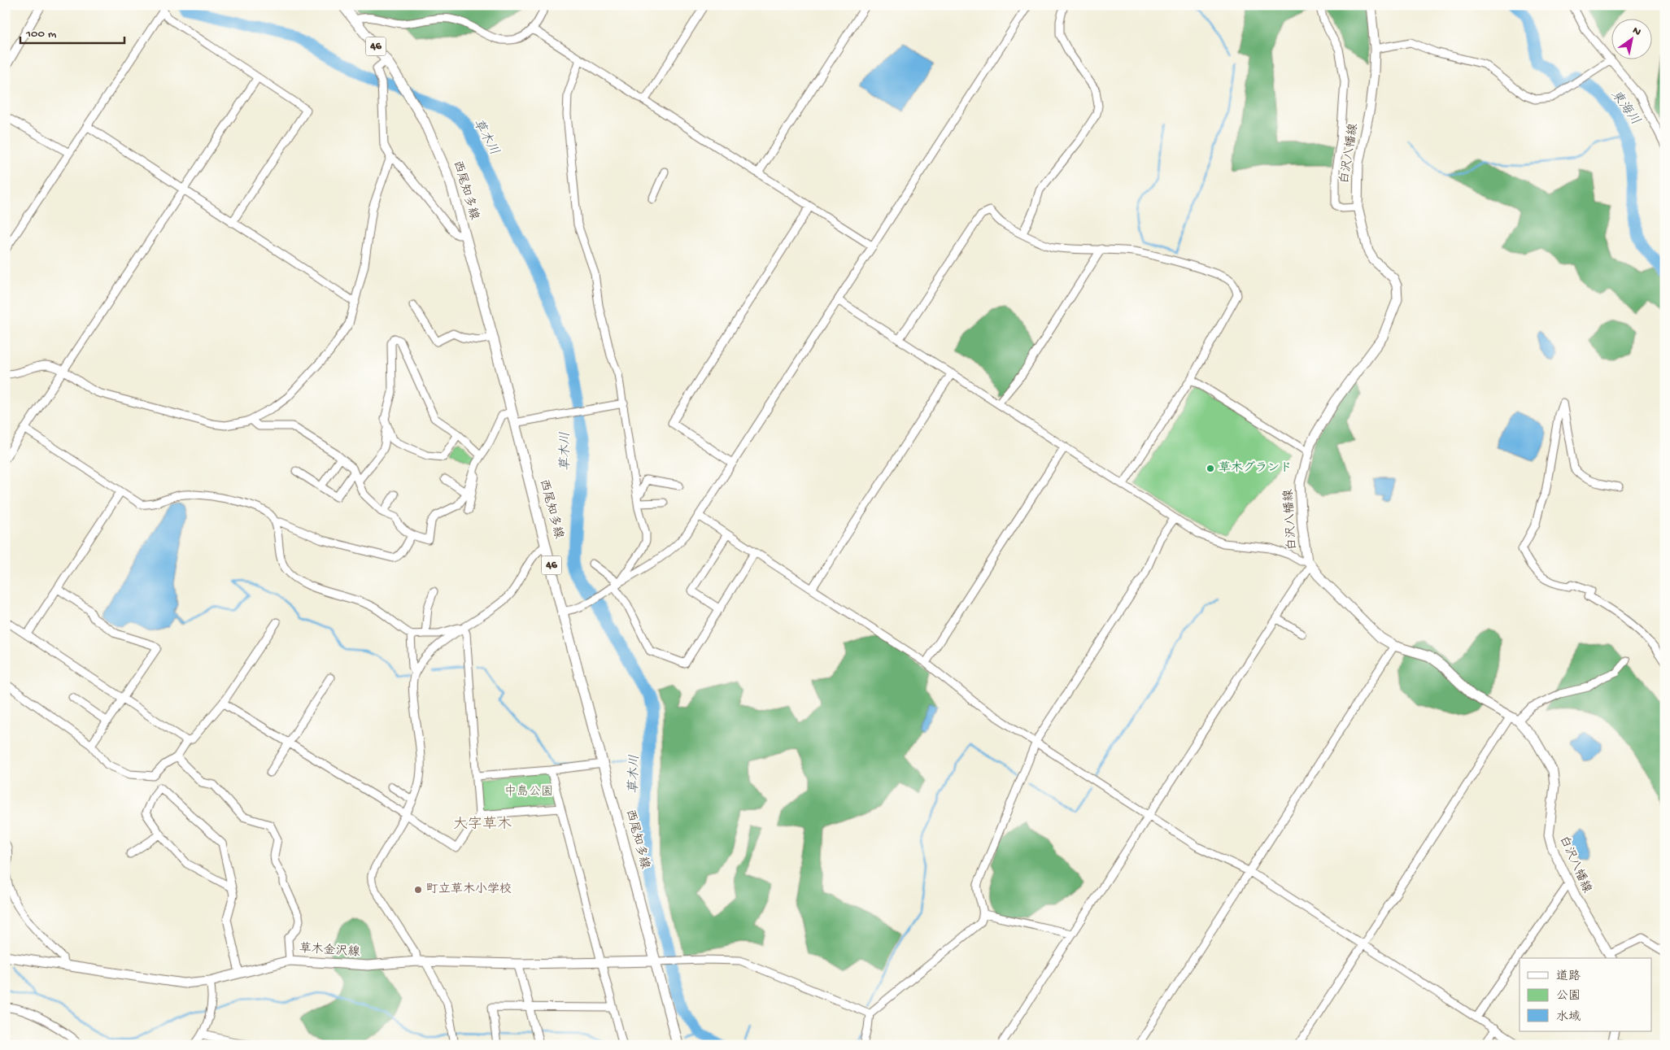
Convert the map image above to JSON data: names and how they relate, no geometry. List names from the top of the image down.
{
  "streets": {
    "main road": [
      "46",
      "白沢八幡線",
      "西尾知多線",
      "草木金沢線"
    ]
  },
  "crossings": [
    ["西尾知多線", "草木金沢線"]
  ],
  "districts": ["大字草木"],
  "water": ["東海川", "草木川"],
  "parks": ["中島公園"],
  "places": ["草木グランド", "町立草木小学校"],
  "legend": ["道路", "公園", "水域"],
  "scale_bar": "100 m",
  "north": "top right"
}
